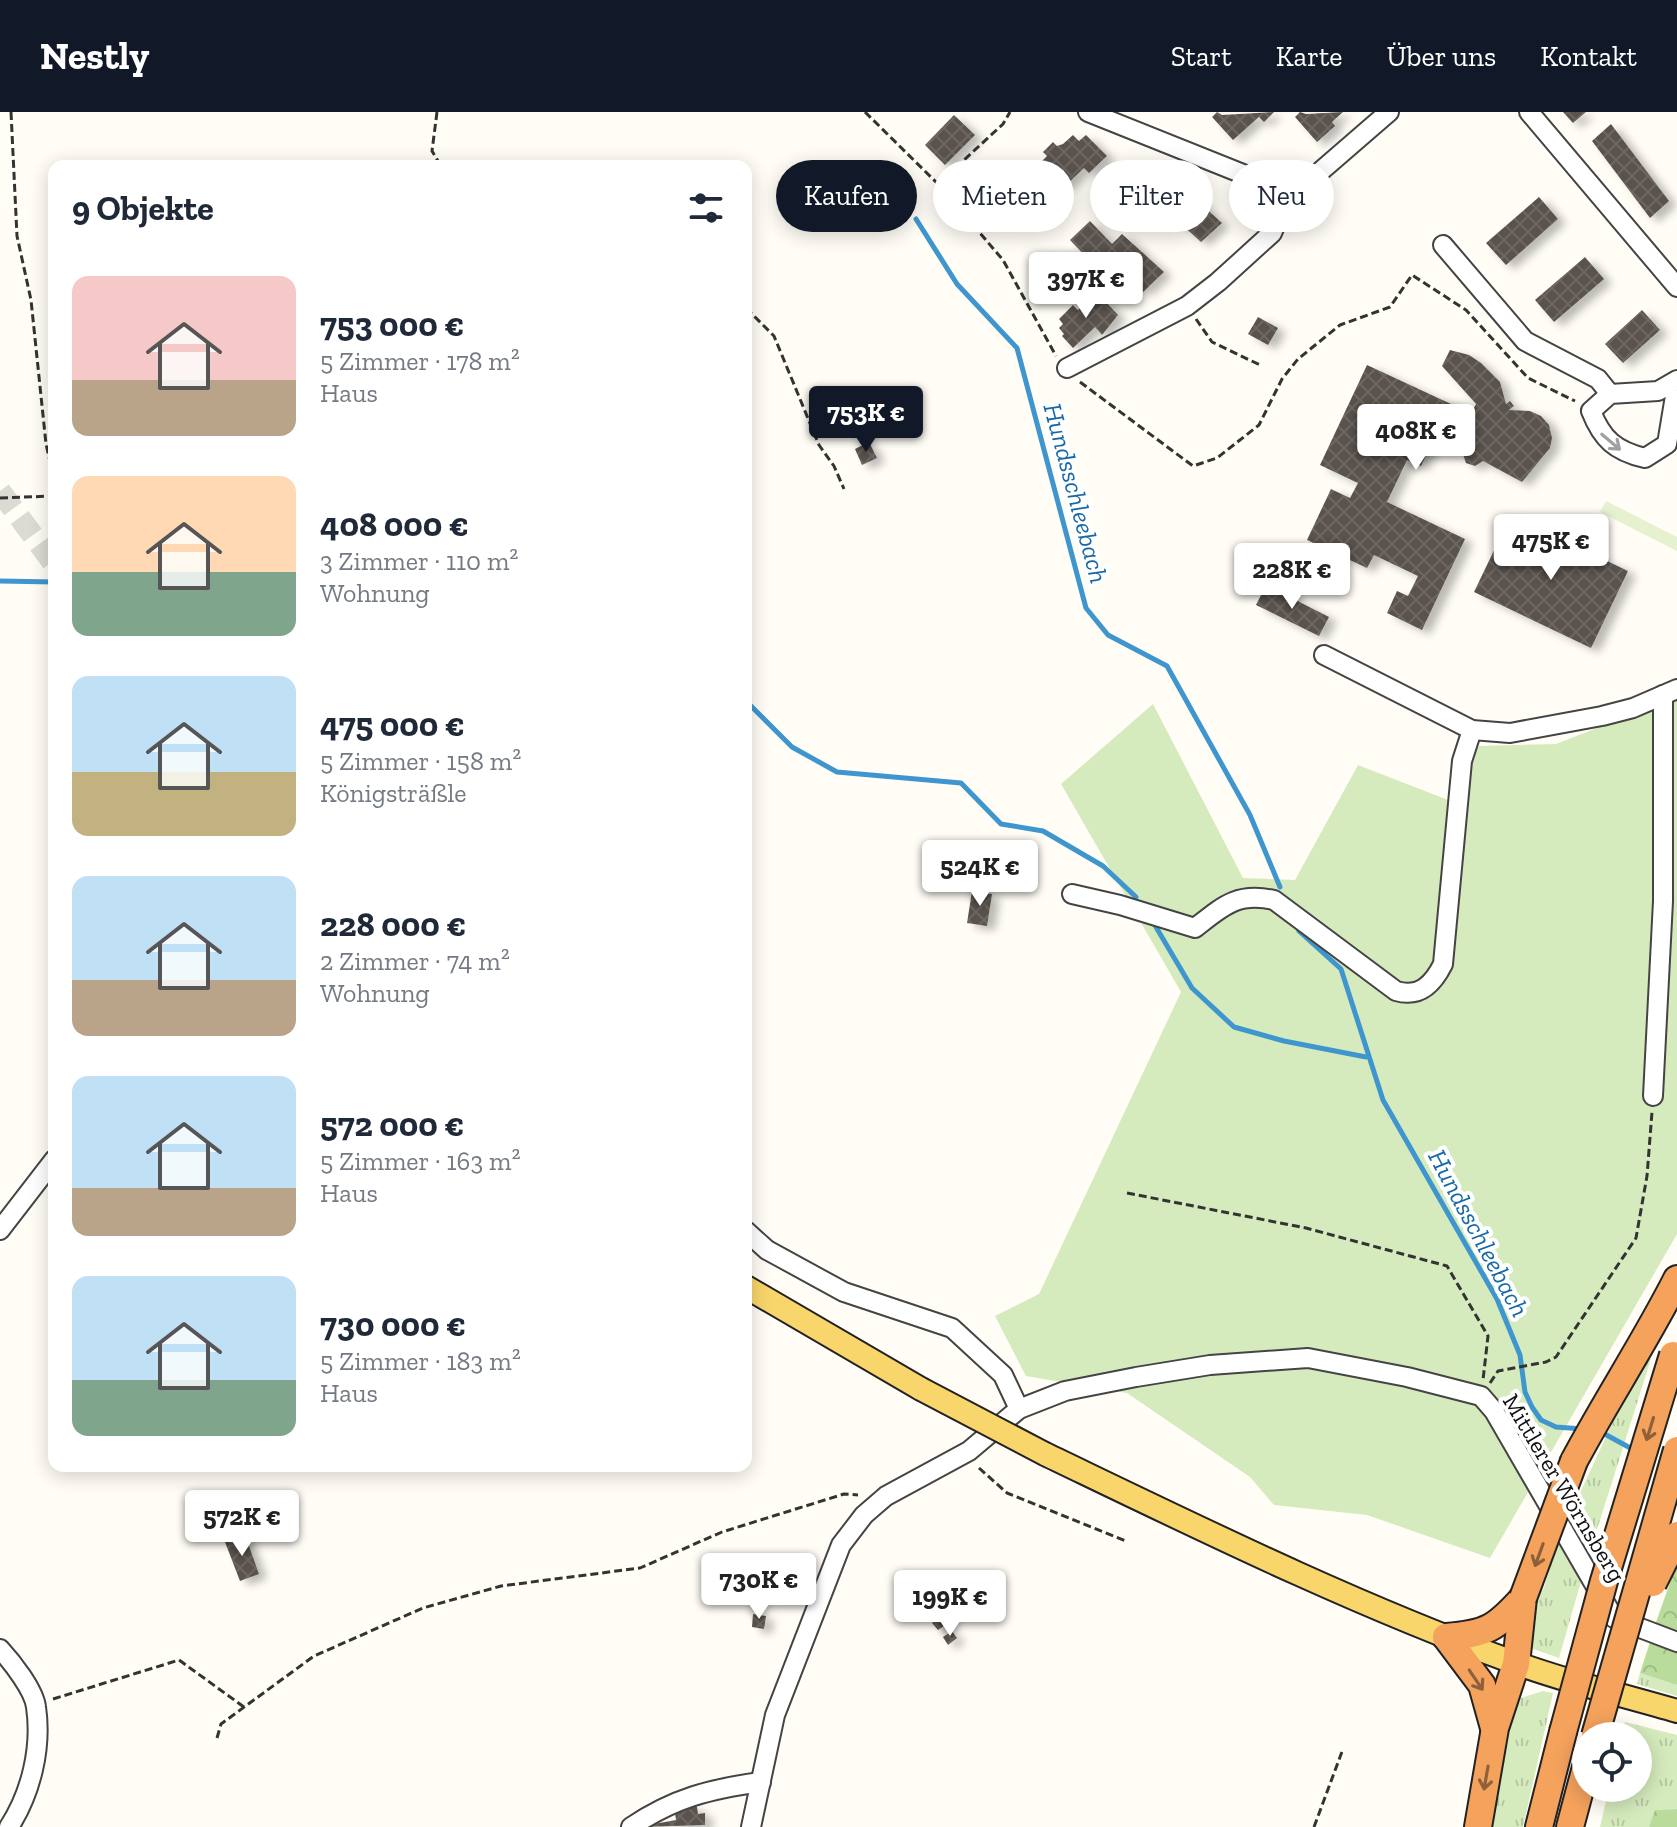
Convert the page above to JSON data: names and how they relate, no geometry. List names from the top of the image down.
{
  "streets": {
    "street": ["Mittlerer Wörnsberg"]
  },
  "water": ["Hundsschleebach"],
  "page": {
    "header": "Nestly",
    "nav": [
      "Start",
      "Karte",
      "Über uns",
      "Kontakt"
    ],
    "chip": [
      "Kaufen",
      "Mieten",
      "Filter",
      "Neu"
    ],
    "heading": "9 Objekte",
    "price": [
      "397K €",
      "753K €",
      "408K €",
      "475K €",
      "228K €",
      "524K €",
      "572K €",
      "730K €",
      "199K €"
    ],
    "list": [
      {
        "name": "753 000 €",
        "note": "5 Zimmer · 178 m² · Haus"
      },
      {
        "name": "408 000 €",
        "note": "3 Zimmer · 110 m² · Wohnung"
      },
      {
        "name": "475 000 €",
        "note": "5 Zimmer · 158 m² · Königsträßle"
      },
      {
        "name": "228 000 €",
        "note": "2 Zimmer · 74 m² · Wohnung"
      },
      {
        "name": "572 000 €",
        "note": "5 Zimmer · 163 m² · Haus"
      },
      {
        "name": "730 000 €",
        "note": "5 Zimmer · 183 m² · Haus"
      }
    ]
  }
}
